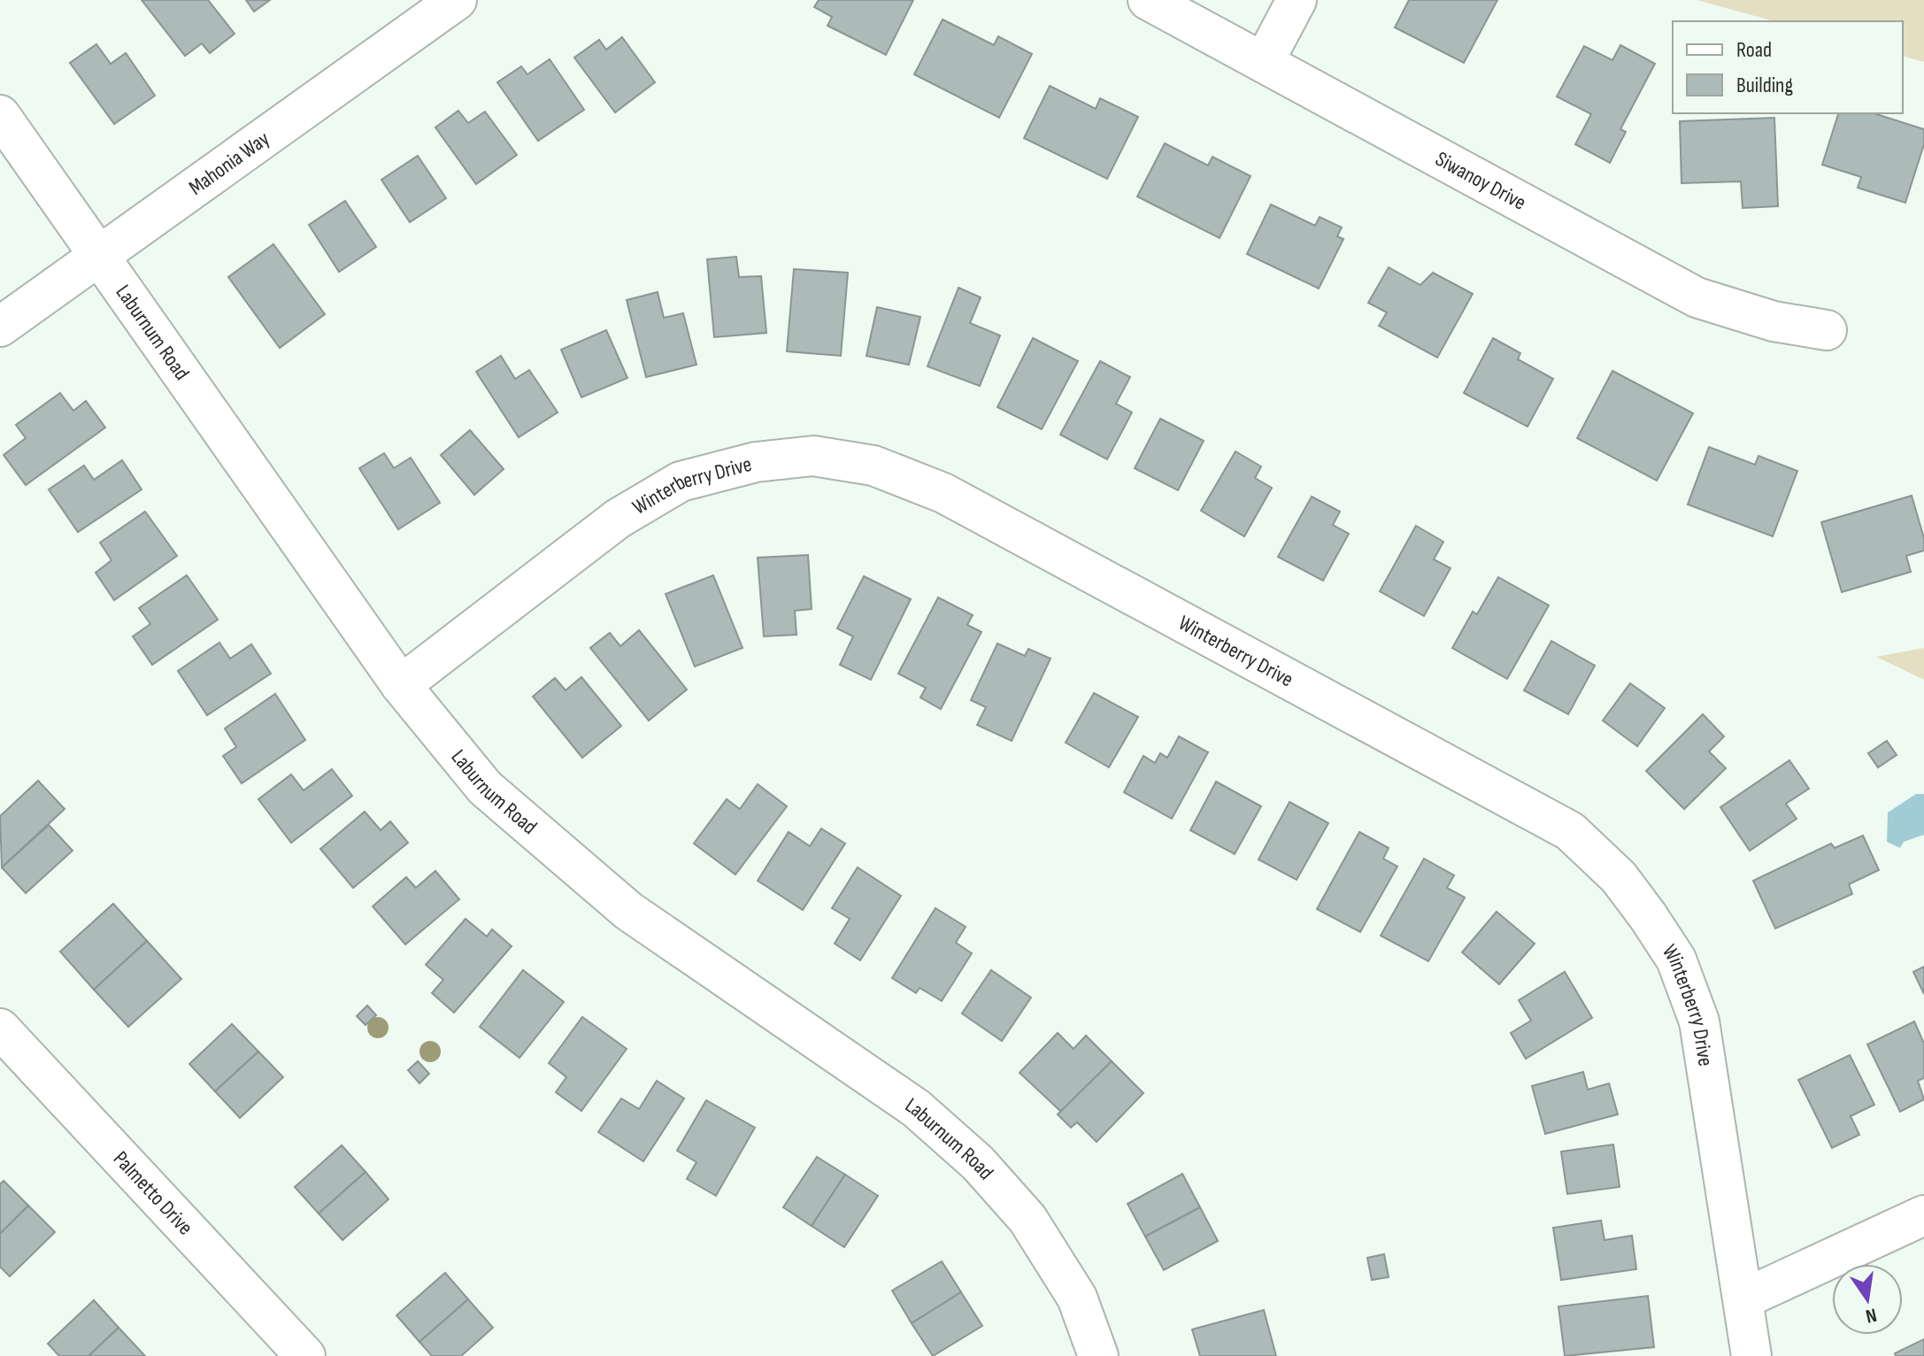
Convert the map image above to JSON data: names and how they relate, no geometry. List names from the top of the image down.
{
  "streets": {
    "street": [
      "Mahonia Way",
      "Siwanoy Drive",
      "Laburnum Road",
      "Winterberry Drive",
      "Palmetto Drive"
    ]
  },
  "crossings": [
    ["Mahonia Way", "Laburnum Road"],
    ["Laburnum Road", "Winterberry Drive"]
  ],
  "legend": ["Road", "Building"],
  "north": "bottom"
}
